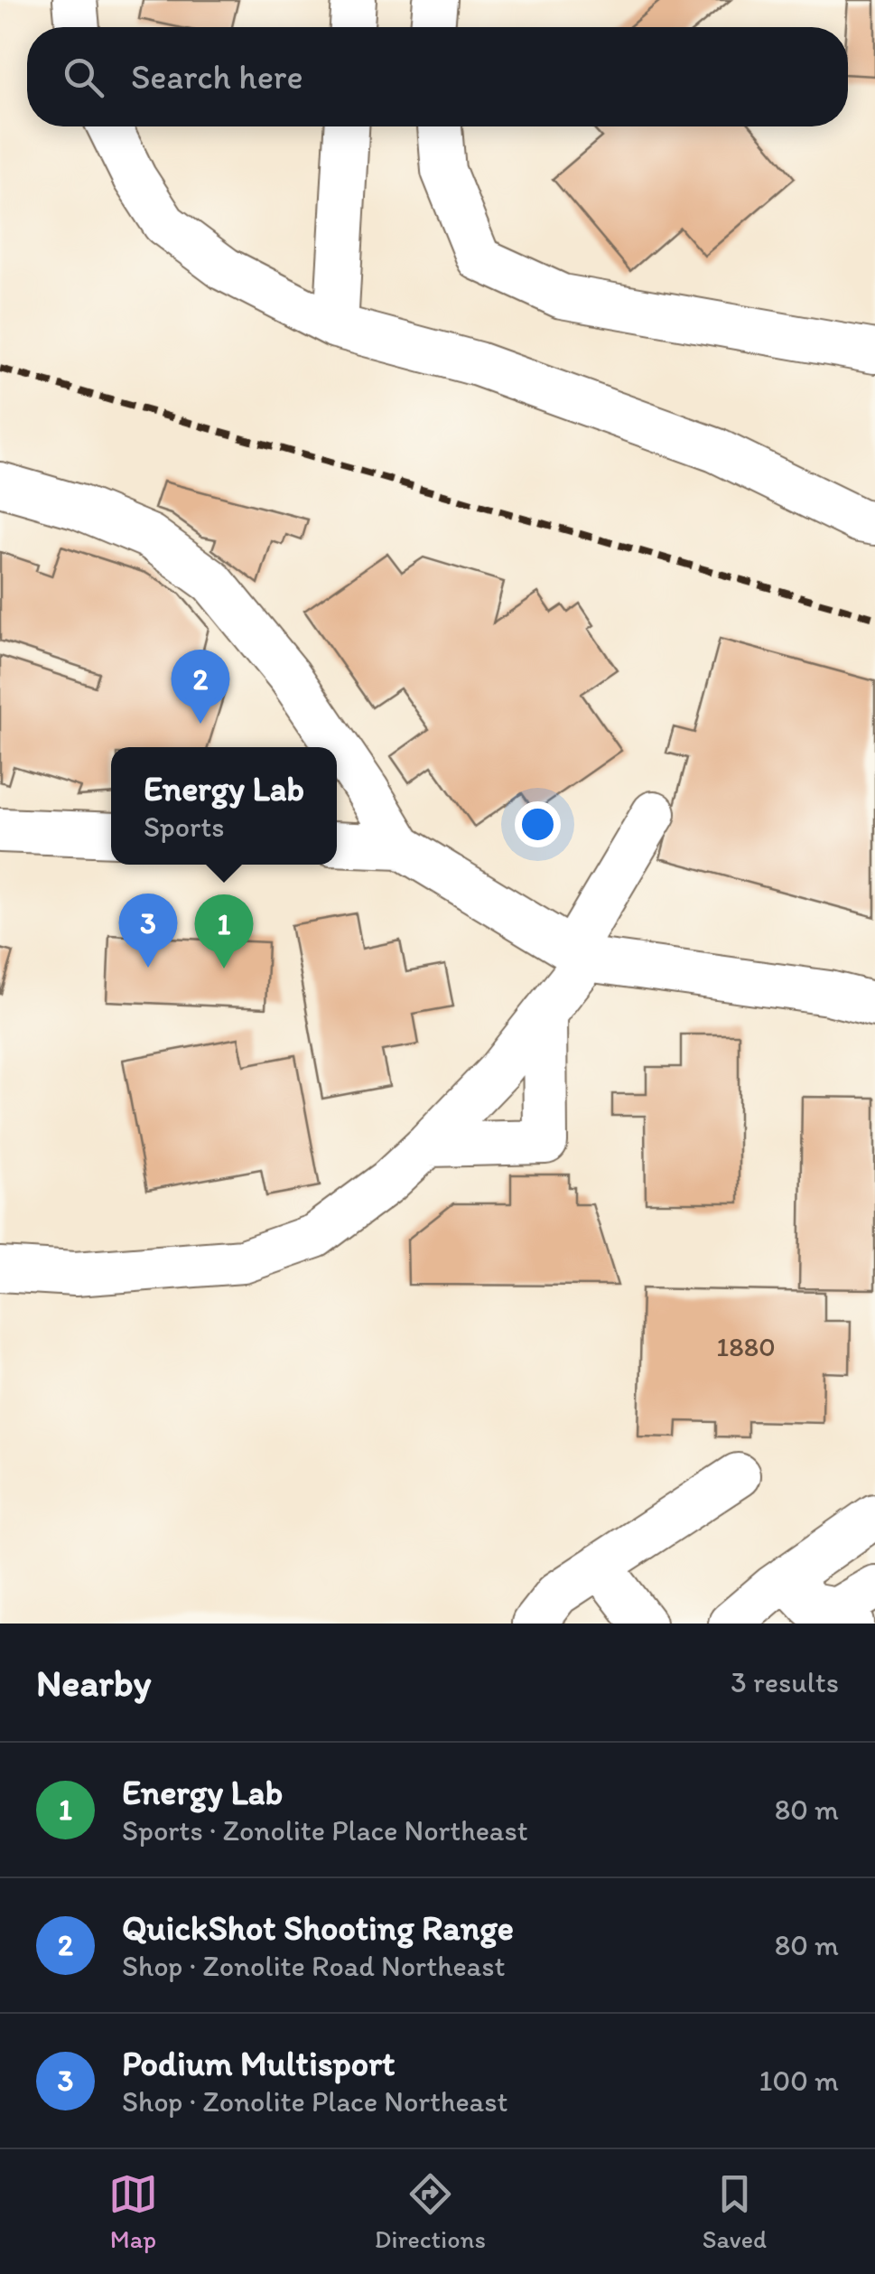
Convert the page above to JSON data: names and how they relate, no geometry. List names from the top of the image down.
{
  "house_numbers": ["1880"],
  "page": {
    "search": "Search here",
    "pins": ["2", "3", "1"],
    "popup": ["Energy Lab", "Sports"],
    "heading": ["Nearby", "3 results"],
    "list": [
      {
        "mark": "1",
        "name": "Energy Lab",
        "note": "Sports · Zonolite Place Northeast",
        "value": "80 m"
      },
      {
        "mark": "2",
        "name": "QuickShot Shooting Range",
        "note": "Shop · Zonolite Road Northeast",
        "value": "80 m"
      },
      {
        "mark": "3",
        "name": "Podium Multisport",
        "note": "Shop · Zonolite Place Northeast",
        "value": "100 m"
      }
    ],
    "nav": ["Map", "Directions", "Saved"]
  }
}
